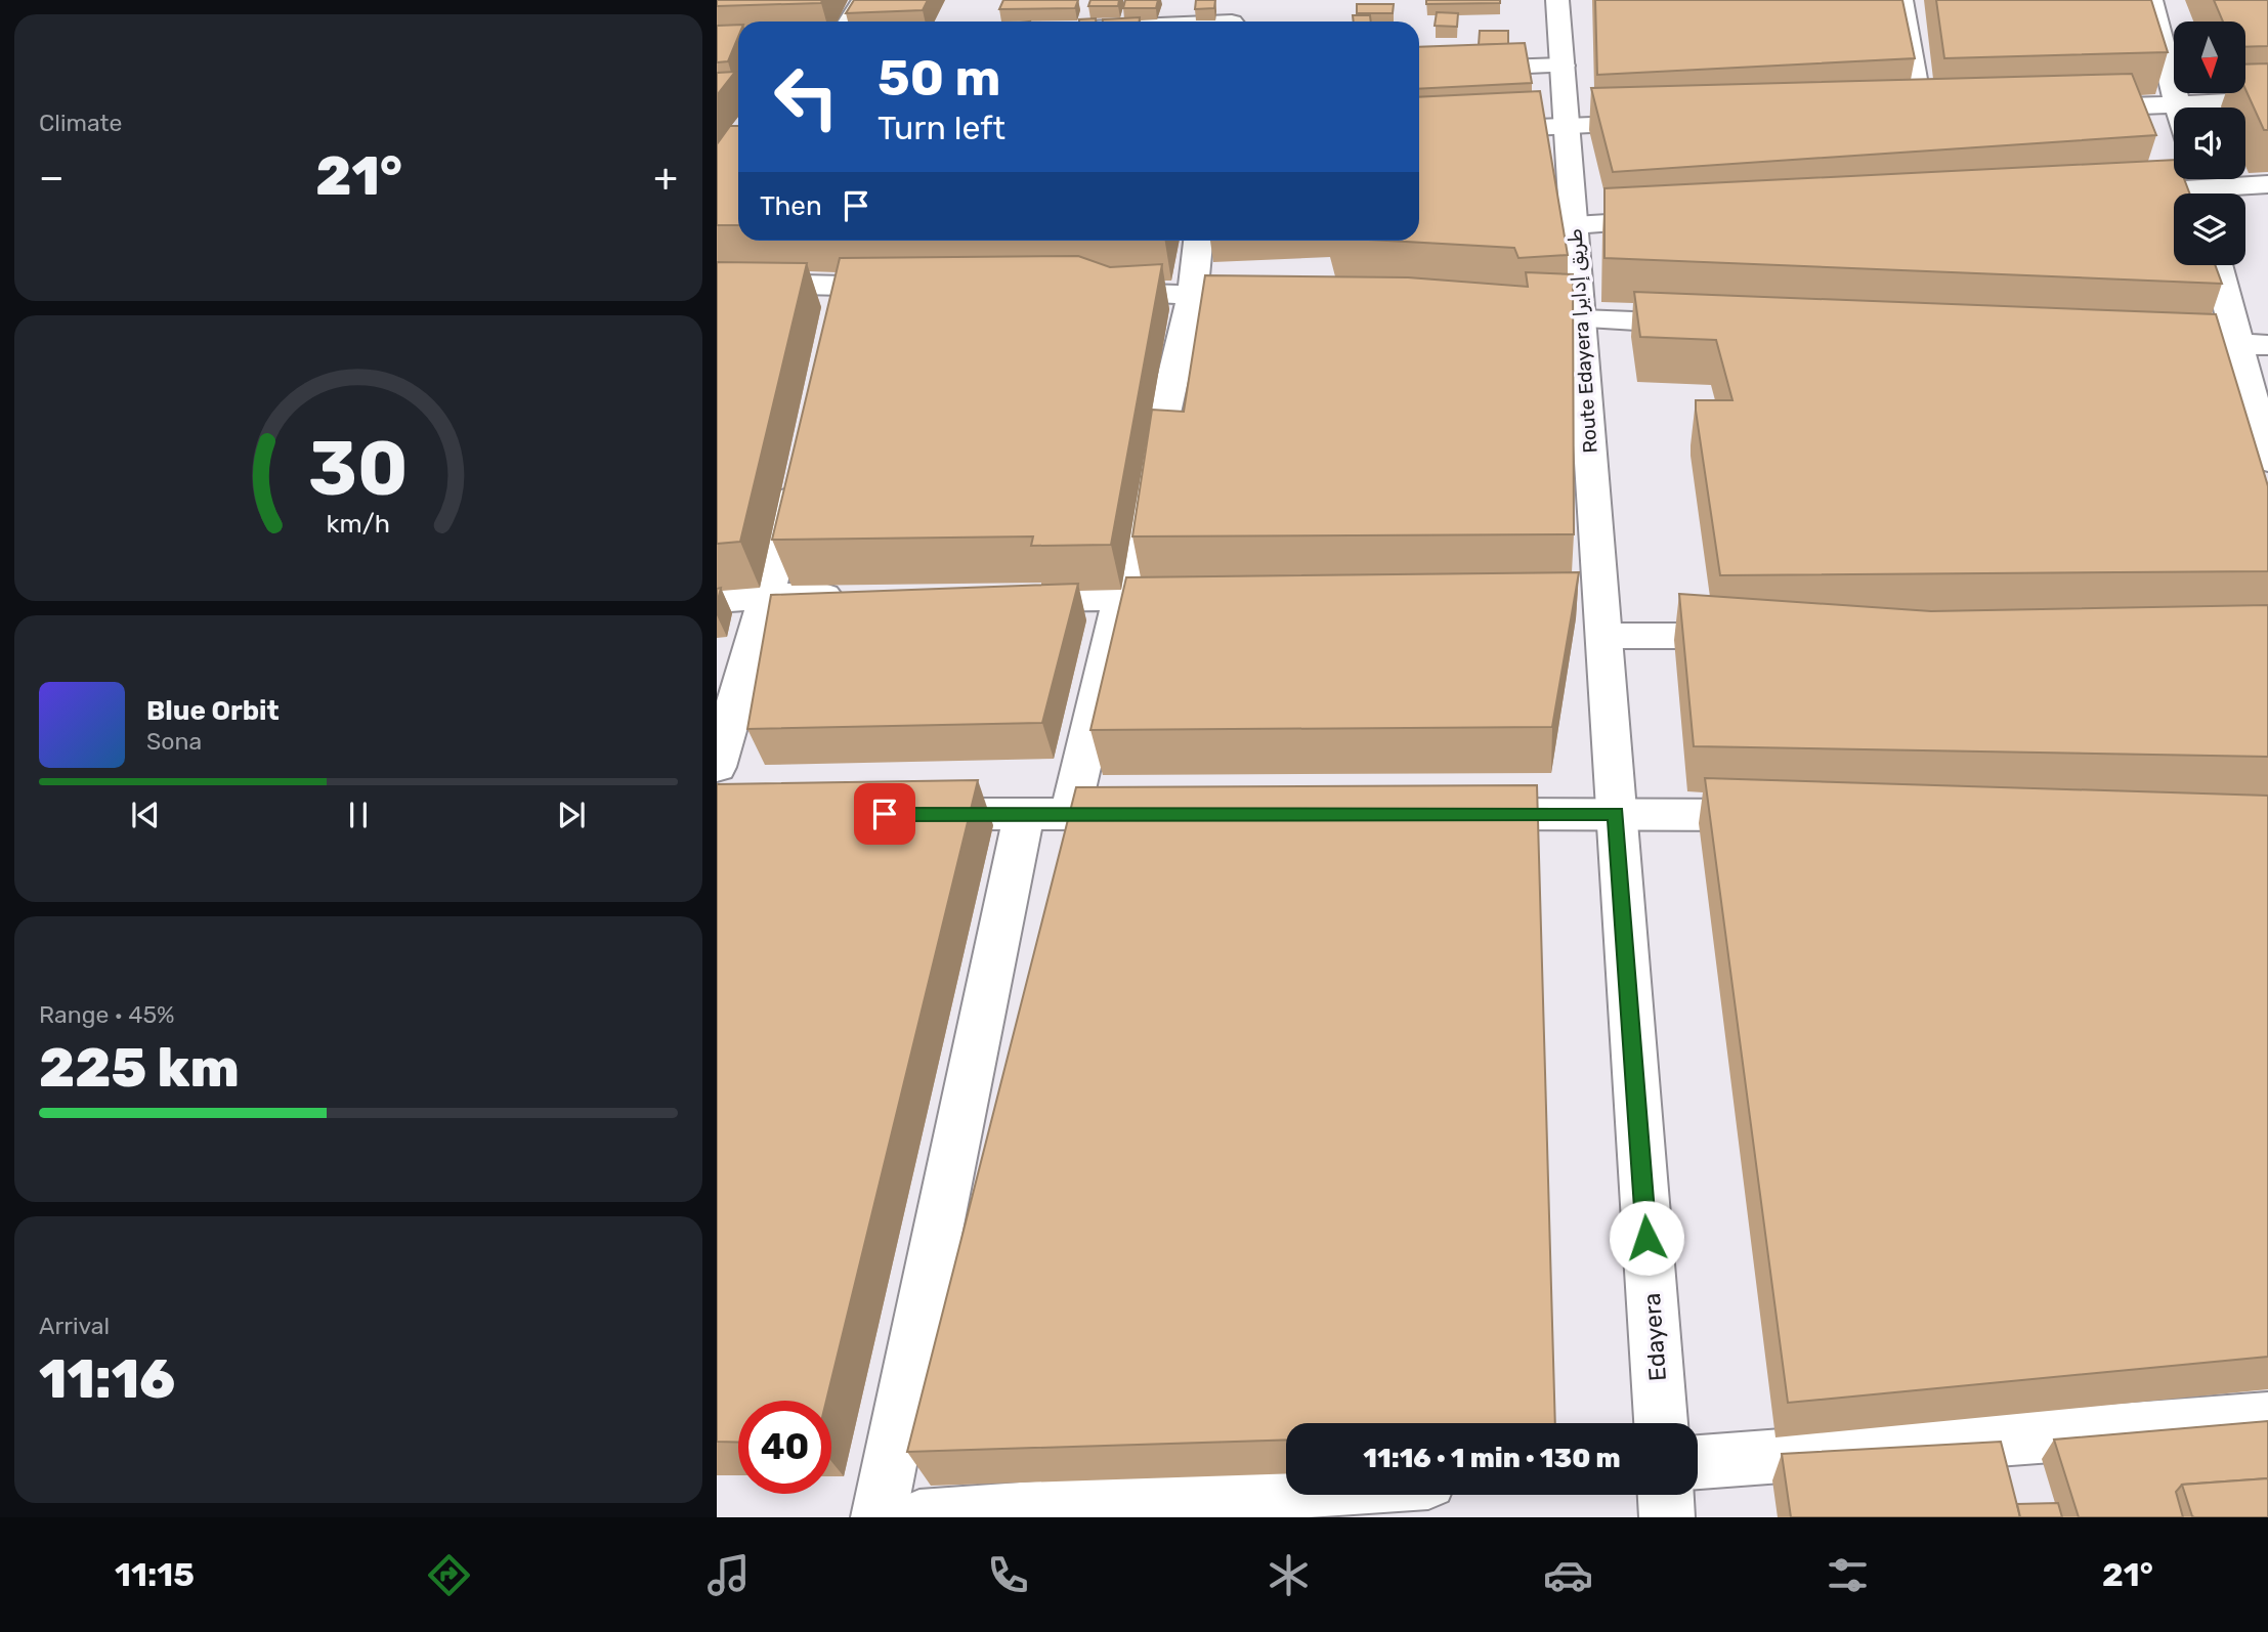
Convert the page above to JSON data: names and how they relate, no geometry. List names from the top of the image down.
{
  "streets": {
    "street": ["Route Edayera طريق إدايرا", "Edayera"]
  },
  "crossings": [
    ["Route Edayera طريق إدايرا", "Edayera"]
  ],
  "north": "bottom",
  "page": {
    "tile": [
      "Climate",
      ["Range · 45%", "225 km"],
      ["Arrival", "11:16"]
    ],
    "turn": ["50 m", "Turn left"],
    "heat": ["−", "21°", "+"],
    "then": "Then",
    "song": ["Blue Orbit", "Sona"],
    "limit": "40",
    "trip": "11:16 · 1 min · 130 m",
    "tabs": ["11:15", "21°"],
    "gauge": ["30", "km/h"]
  }
}
